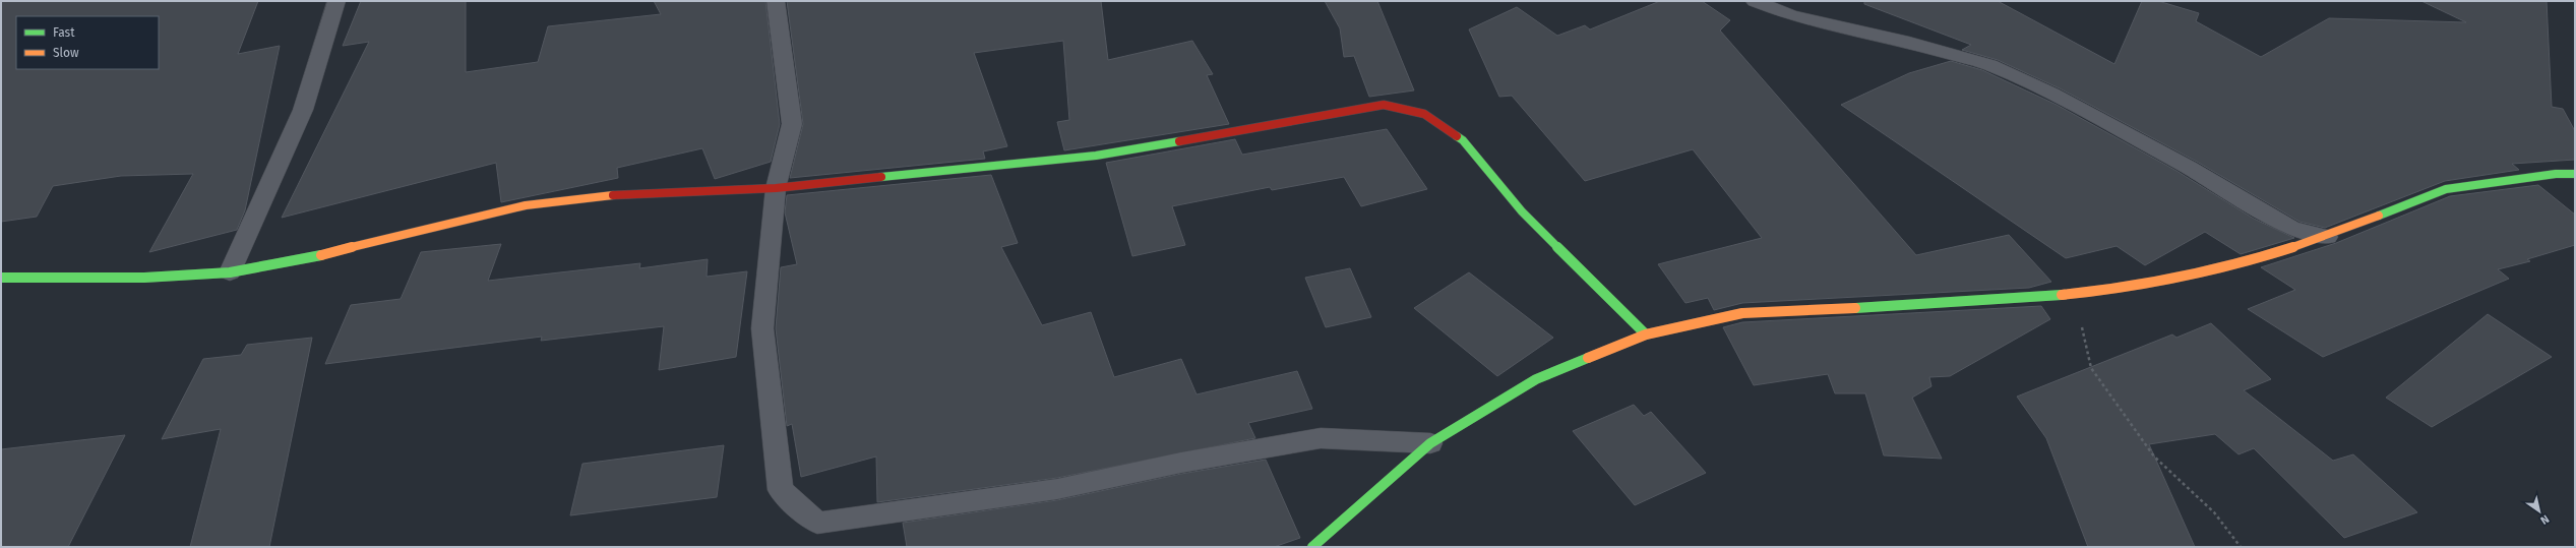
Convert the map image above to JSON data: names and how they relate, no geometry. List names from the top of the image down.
{
  "legend": ["Fast", "Slow"],
  "north": "bottom right"
}
